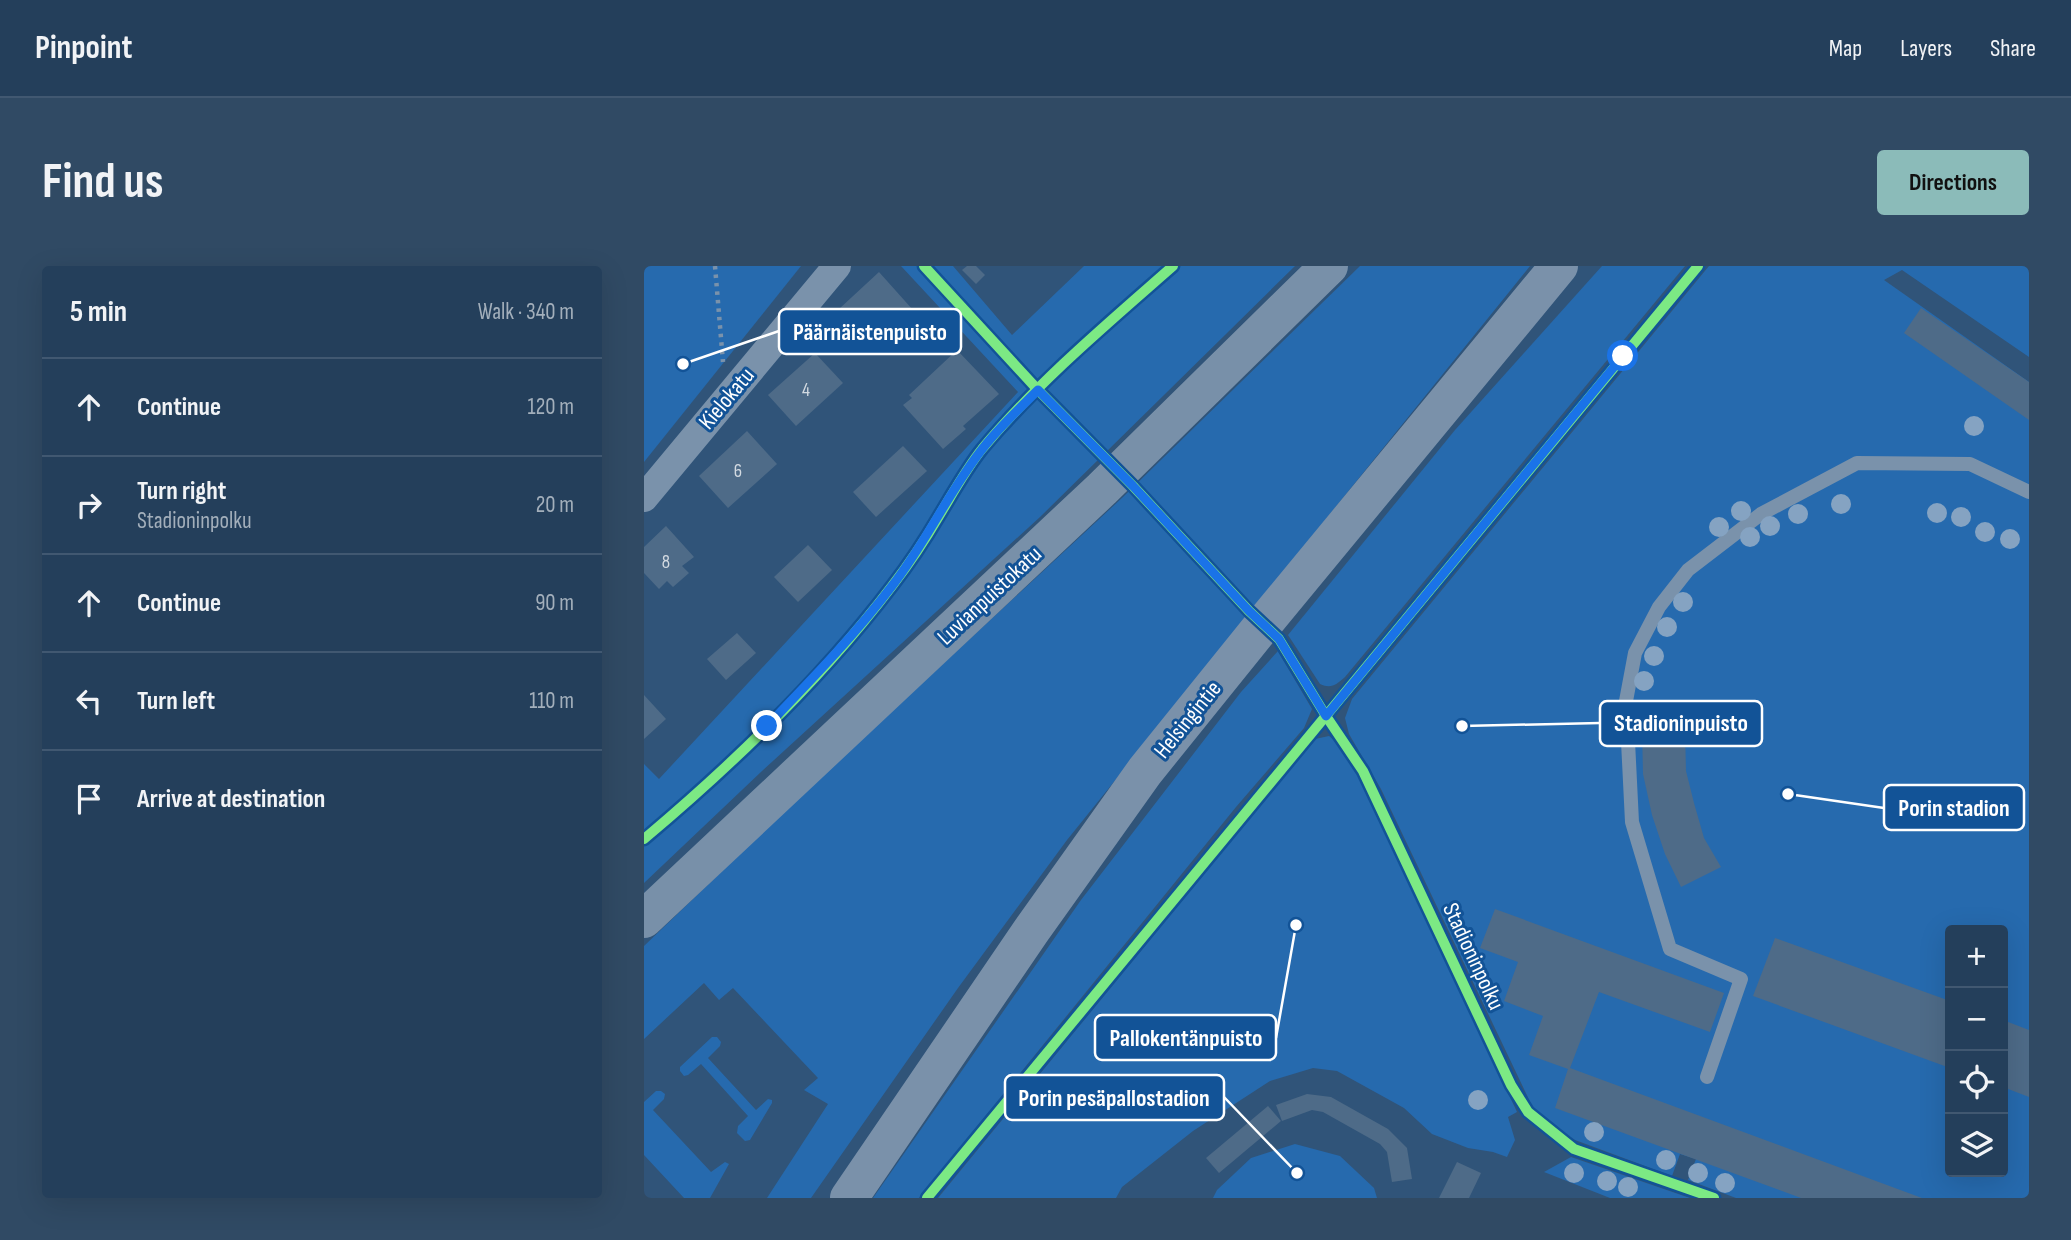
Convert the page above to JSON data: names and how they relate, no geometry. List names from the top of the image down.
{
  "streets": {
    "highway": ["Helsingintie"],
    "main road": ["Luvianpuistokatu"],
    "street": ["Kielokatu"],
    "cycle path": ["Stadioninpolku"]
  },
  "places": [
    "Päärnäistenpuisto",
    "Stadioninpuisto",
    "Porin stadion",
    "Pallokentänpuisto",
    "Porin pesäpallostadion"
  ],
  "house_numbers": ["4", "6", "8"],
  "page": {
    "header": "Pinpoint",
    "nav": ["Map", "Layers", "Share"],
    "buttons": "Directions",
    "title": "Find us",
    "heading": ["5 min", "Walk · 340 m"],
    "list": [
      ["Continue", "120 m"],
      ["Turn right", "Stadioninpolku", "20 m"],
      ["Continue", "90 m"],
      ["Turn left", "110 m"],
      "Arrive at destination"
    ],
    "map_buttons": ["+", "−"]
  }
}
